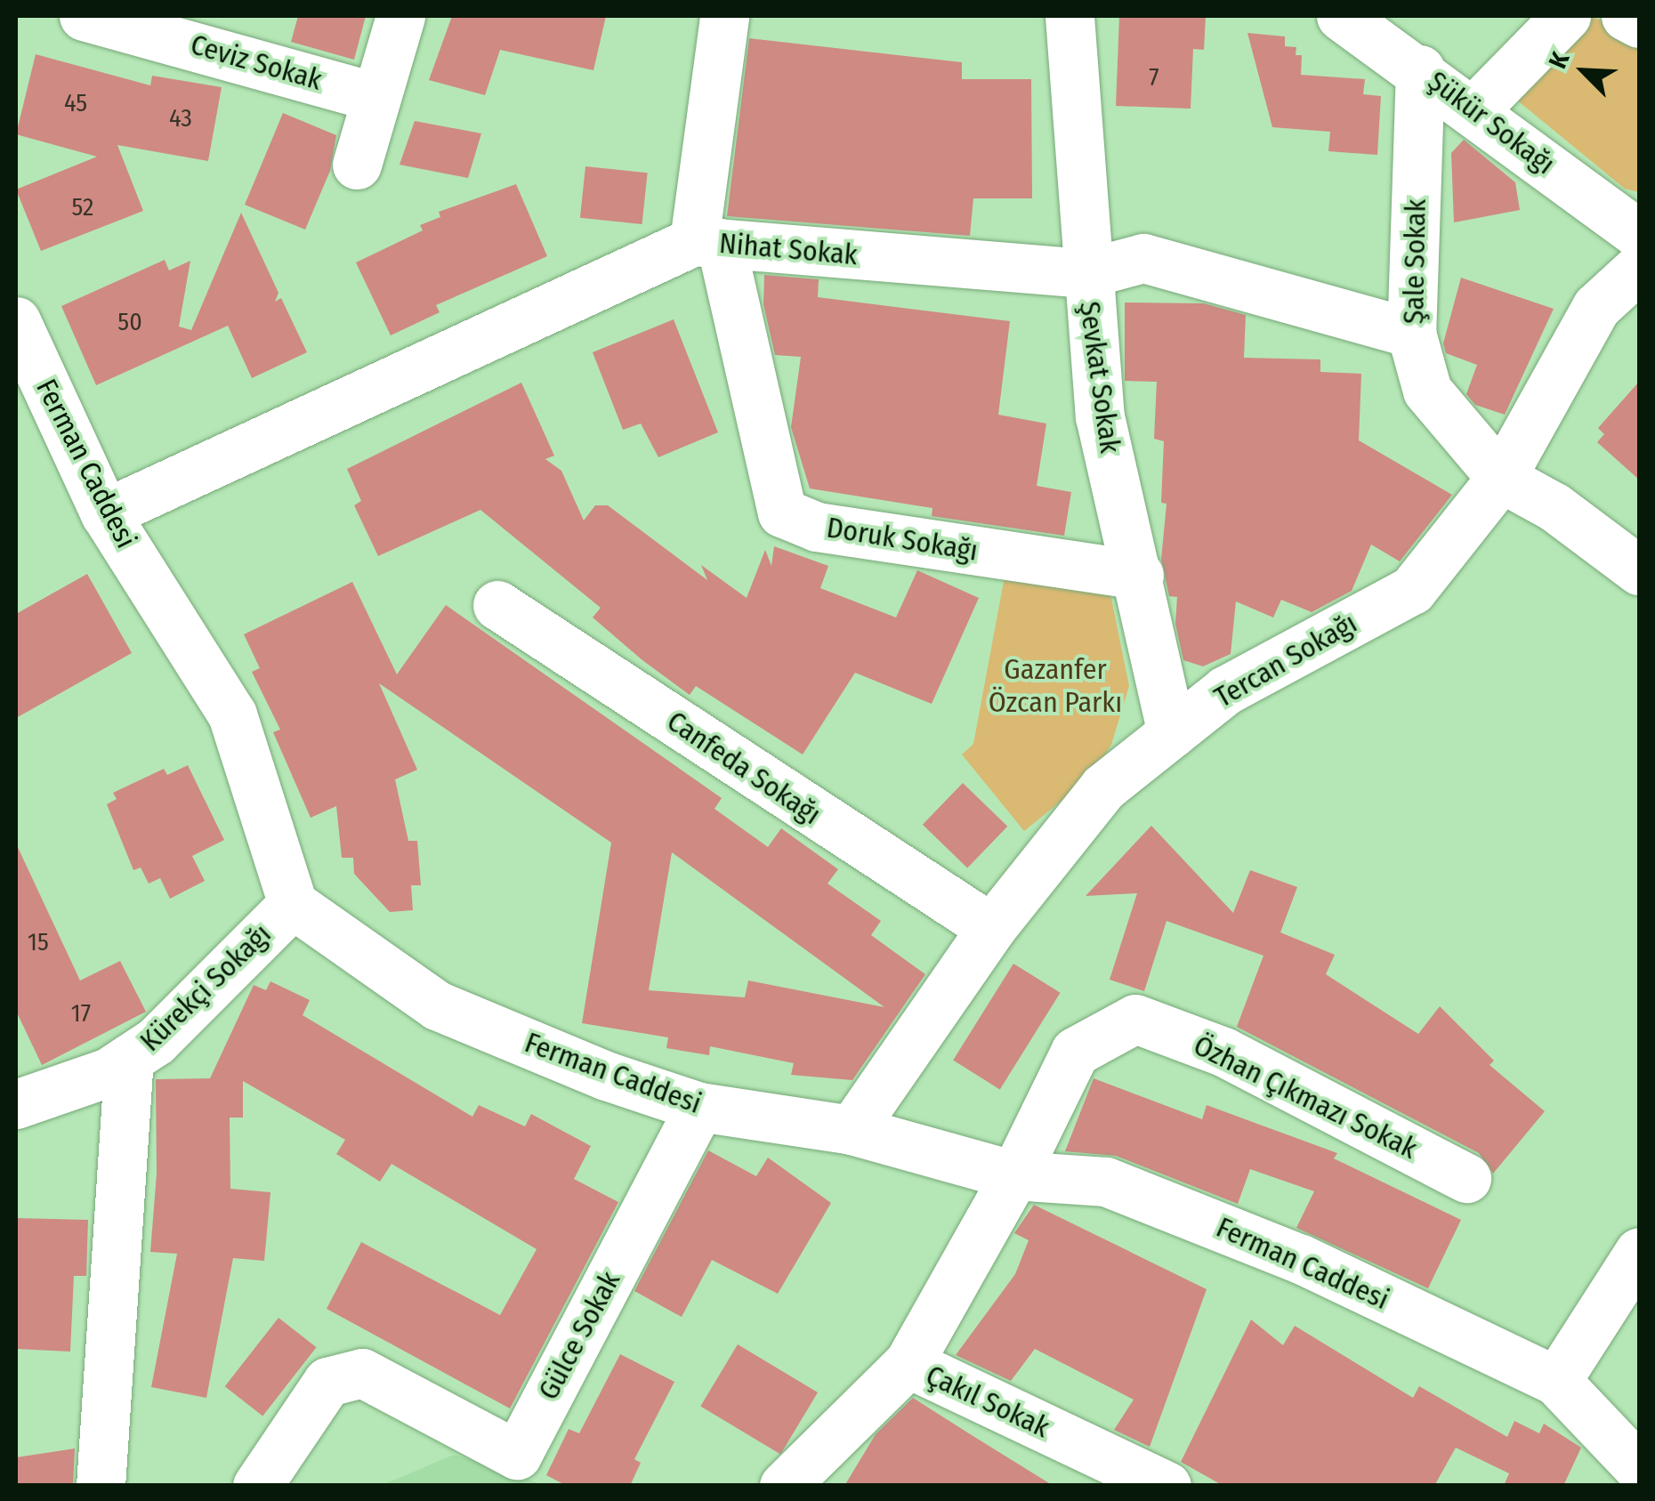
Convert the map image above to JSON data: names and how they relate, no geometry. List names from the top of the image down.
{
  "streets": {
    "street": [
      "Ceviz Sokak",
      "Şükür Sokağı",
      "Nihat Sokak",
      "Şale Sokak",
      "Şevkat Sokak",
      "Ferman Caddesi",
      "Doruk Sokağı",
      "Tercan Sokağı",
      "Canfeda Sokağı",
      "Kürekçi Sokağı",
      "Özhan Çıkmazı Sokak",
      "Gülce Sokak",
      "Çakıl Sokak"
    ]
  },
  "crossings": [
    ["Şükür Sokağı", "Şale Sokak"],
    ["Nihat Sokak", "Şale Sokak"],
    ["Nihat Sokak", "Şevkat Sokak"],
    ["Nihat Sokak", "Ferman Caddesi"],
    ["Nihat Sokak", "Doruk Sokağı"],
    ["Şale Sokak", "Tercan Sokağı"],
    ["Şevkat Sokak", "Doruk Sokağı"],
    ["Şevkat Sokak", "Tercan Sokağı"],
    ["Ferman Caddesi", "Tercan Sokağı"],
    ["Ferman Caddesi", "Kürekçi Sokağı"],
    ["Ferman Caddesi", "Özhan Çıkmazı Sokak"],
    ["Ferman Caddesi", "Gülce Sokak"],
    ["Ferman Caddesi", "Çakıl Sokak"],
    ["Tercan Sokağı", "Canfeda Sokağı"],
    ["Özhan Çıkmazı Sokak", "Çakıl Sokak"]
  ],
  "parks": ["Gazanfer Özcan Parkı"],
  "house_numbers": [
    "7",
    "45",
    "43",
    "52",
    "50",
    "15",
    "17"
  ],
  "north": "top left"
}
